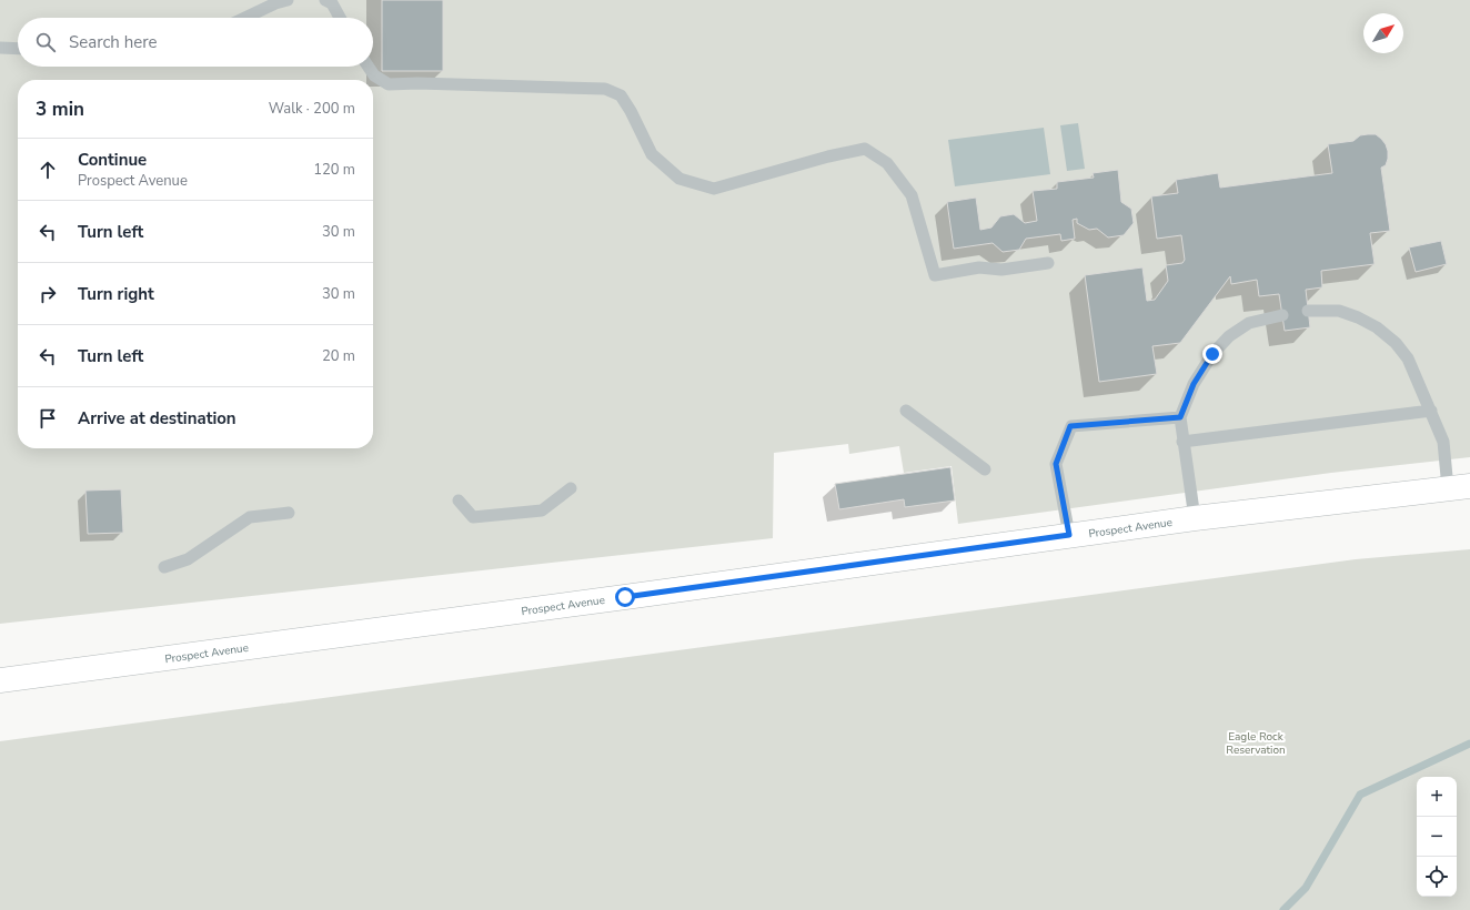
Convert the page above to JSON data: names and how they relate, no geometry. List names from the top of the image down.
{
  "streets": {
    "main road": ["Prospect Avenue"]
  },
  "parks": ["Eagle Rock Reservation"],
  "north": "top right",
  "page": {
    "search": "Search here",
    "heading": ["3 min", "Walk · 200 m"],
    "list": [
      ["Continue", "Prospect Avenue", "120 m"],
      ["Turn left", "30 m"],
      ["Turn right", "30 m"],
      ["Turn left", "20 m"],
      "Arrive at destination"
    ],
    "map_buttons": ["+", "−"]
  }
}
